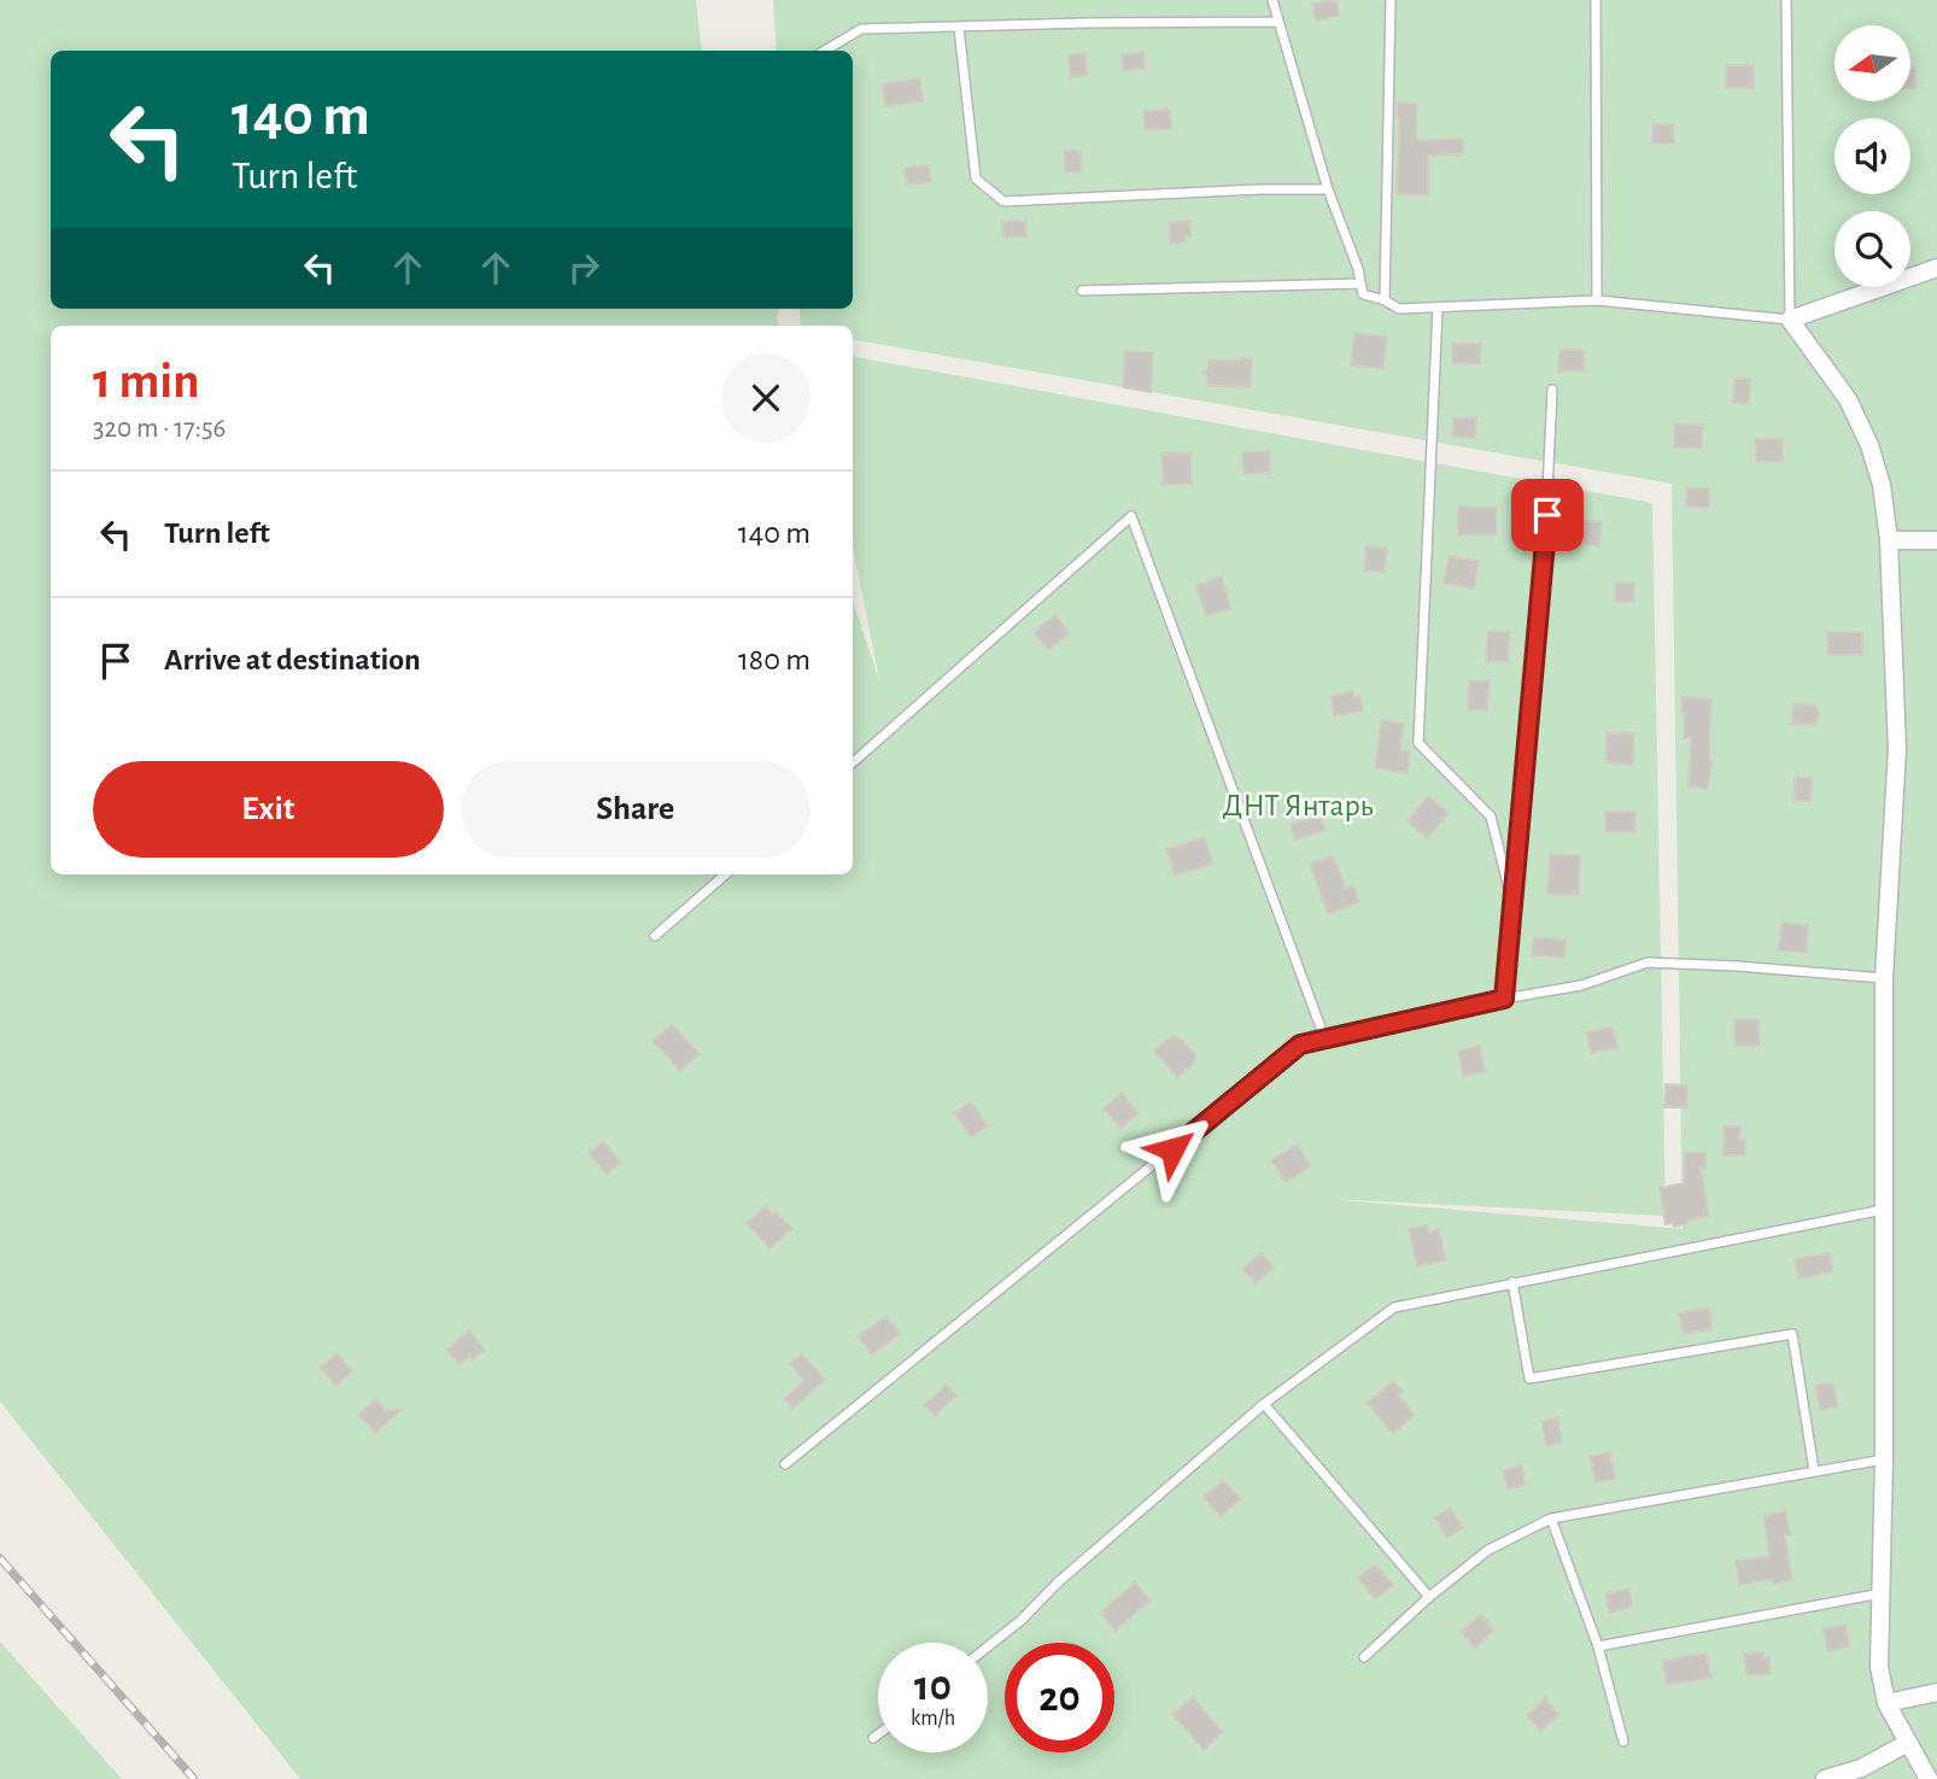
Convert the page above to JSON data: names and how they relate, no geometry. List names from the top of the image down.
{
  "parks": ["ДНТ Янтарь"],
  "north": "left",
  "page": {
    "turn": ["140 m", "Turn left"],
    "heading": ["1 min", "320 m · 17:56"],
    "list": [
      {
        "name": "Turn left",
        "value": "140 m"
      },
      {
        "name": "Arrive at destination",
        "value": "180 m"
      }
    ],
    "buttons": ["Exit", "Share"],
    "speed": "10 km/h",
    "limit": "20"
  }
}
